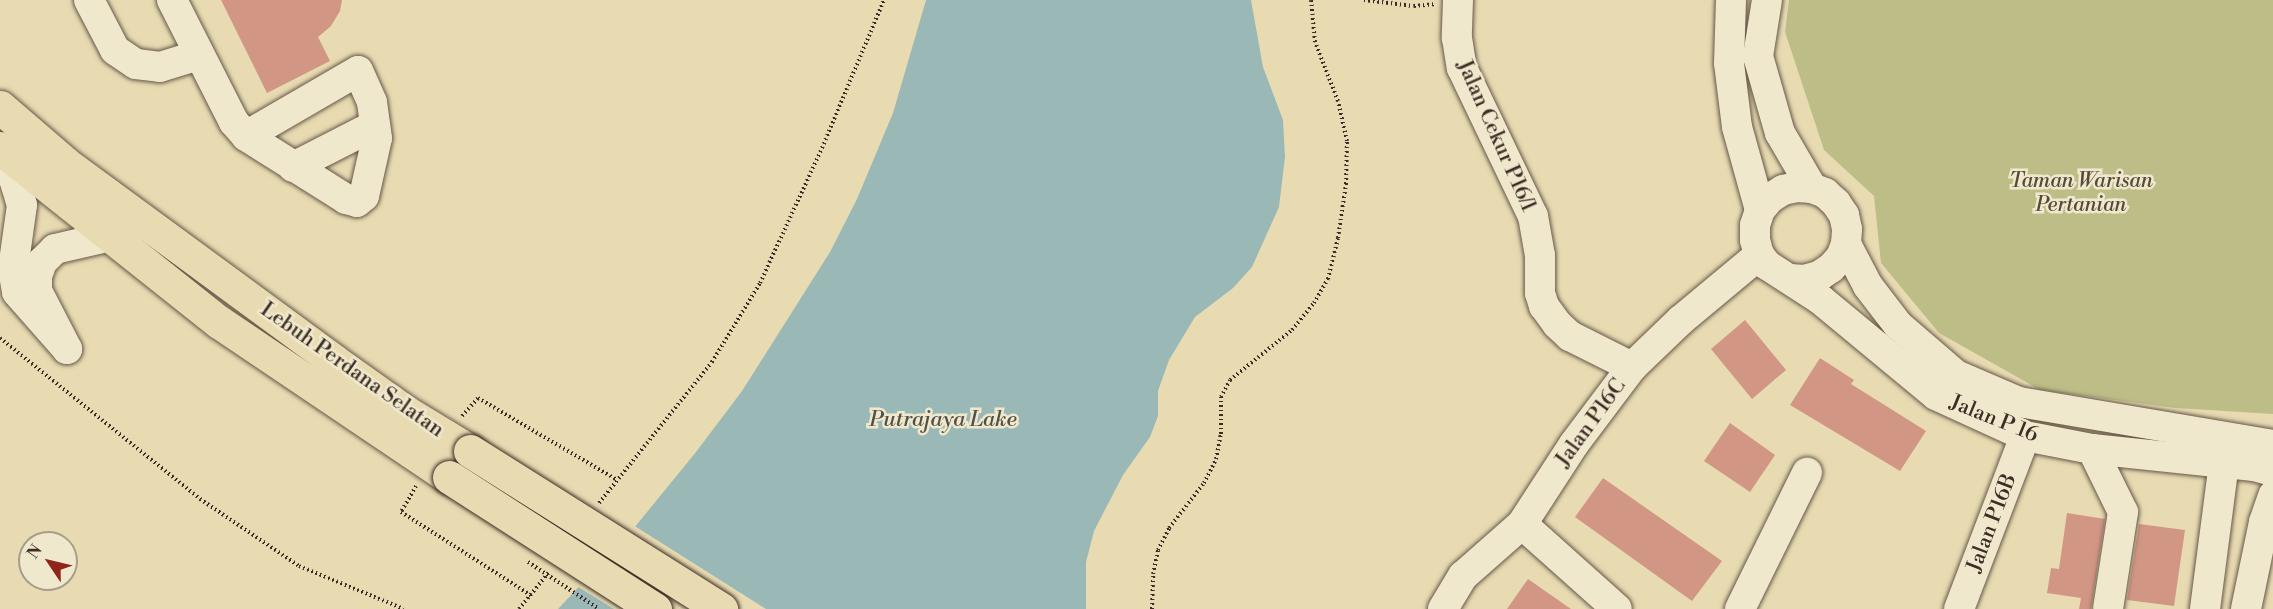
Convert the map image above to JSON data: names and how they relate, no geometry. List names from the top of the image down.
{
  "streets": {
    "main road": ["Lebuh Perdana Selatan"],
    "street": [
      "Jalan Cekur P16/1",
      "Jalan P 16",
      "Jalan P16C",
      "Jalan P16B"
    ]
  },
  "crossings": [
    ["Jalan Cekur P16/1", "Jalan P16C"],
    ["Jalan P 16", "Jalan P16C"],
    ["Jalan P 16", "Jalan P16B"]
  ],
  "water": ["Putrajaya Lake"],
  "parks": ["Taman Warisan Pertanian"],
  "north": "top left"
}
